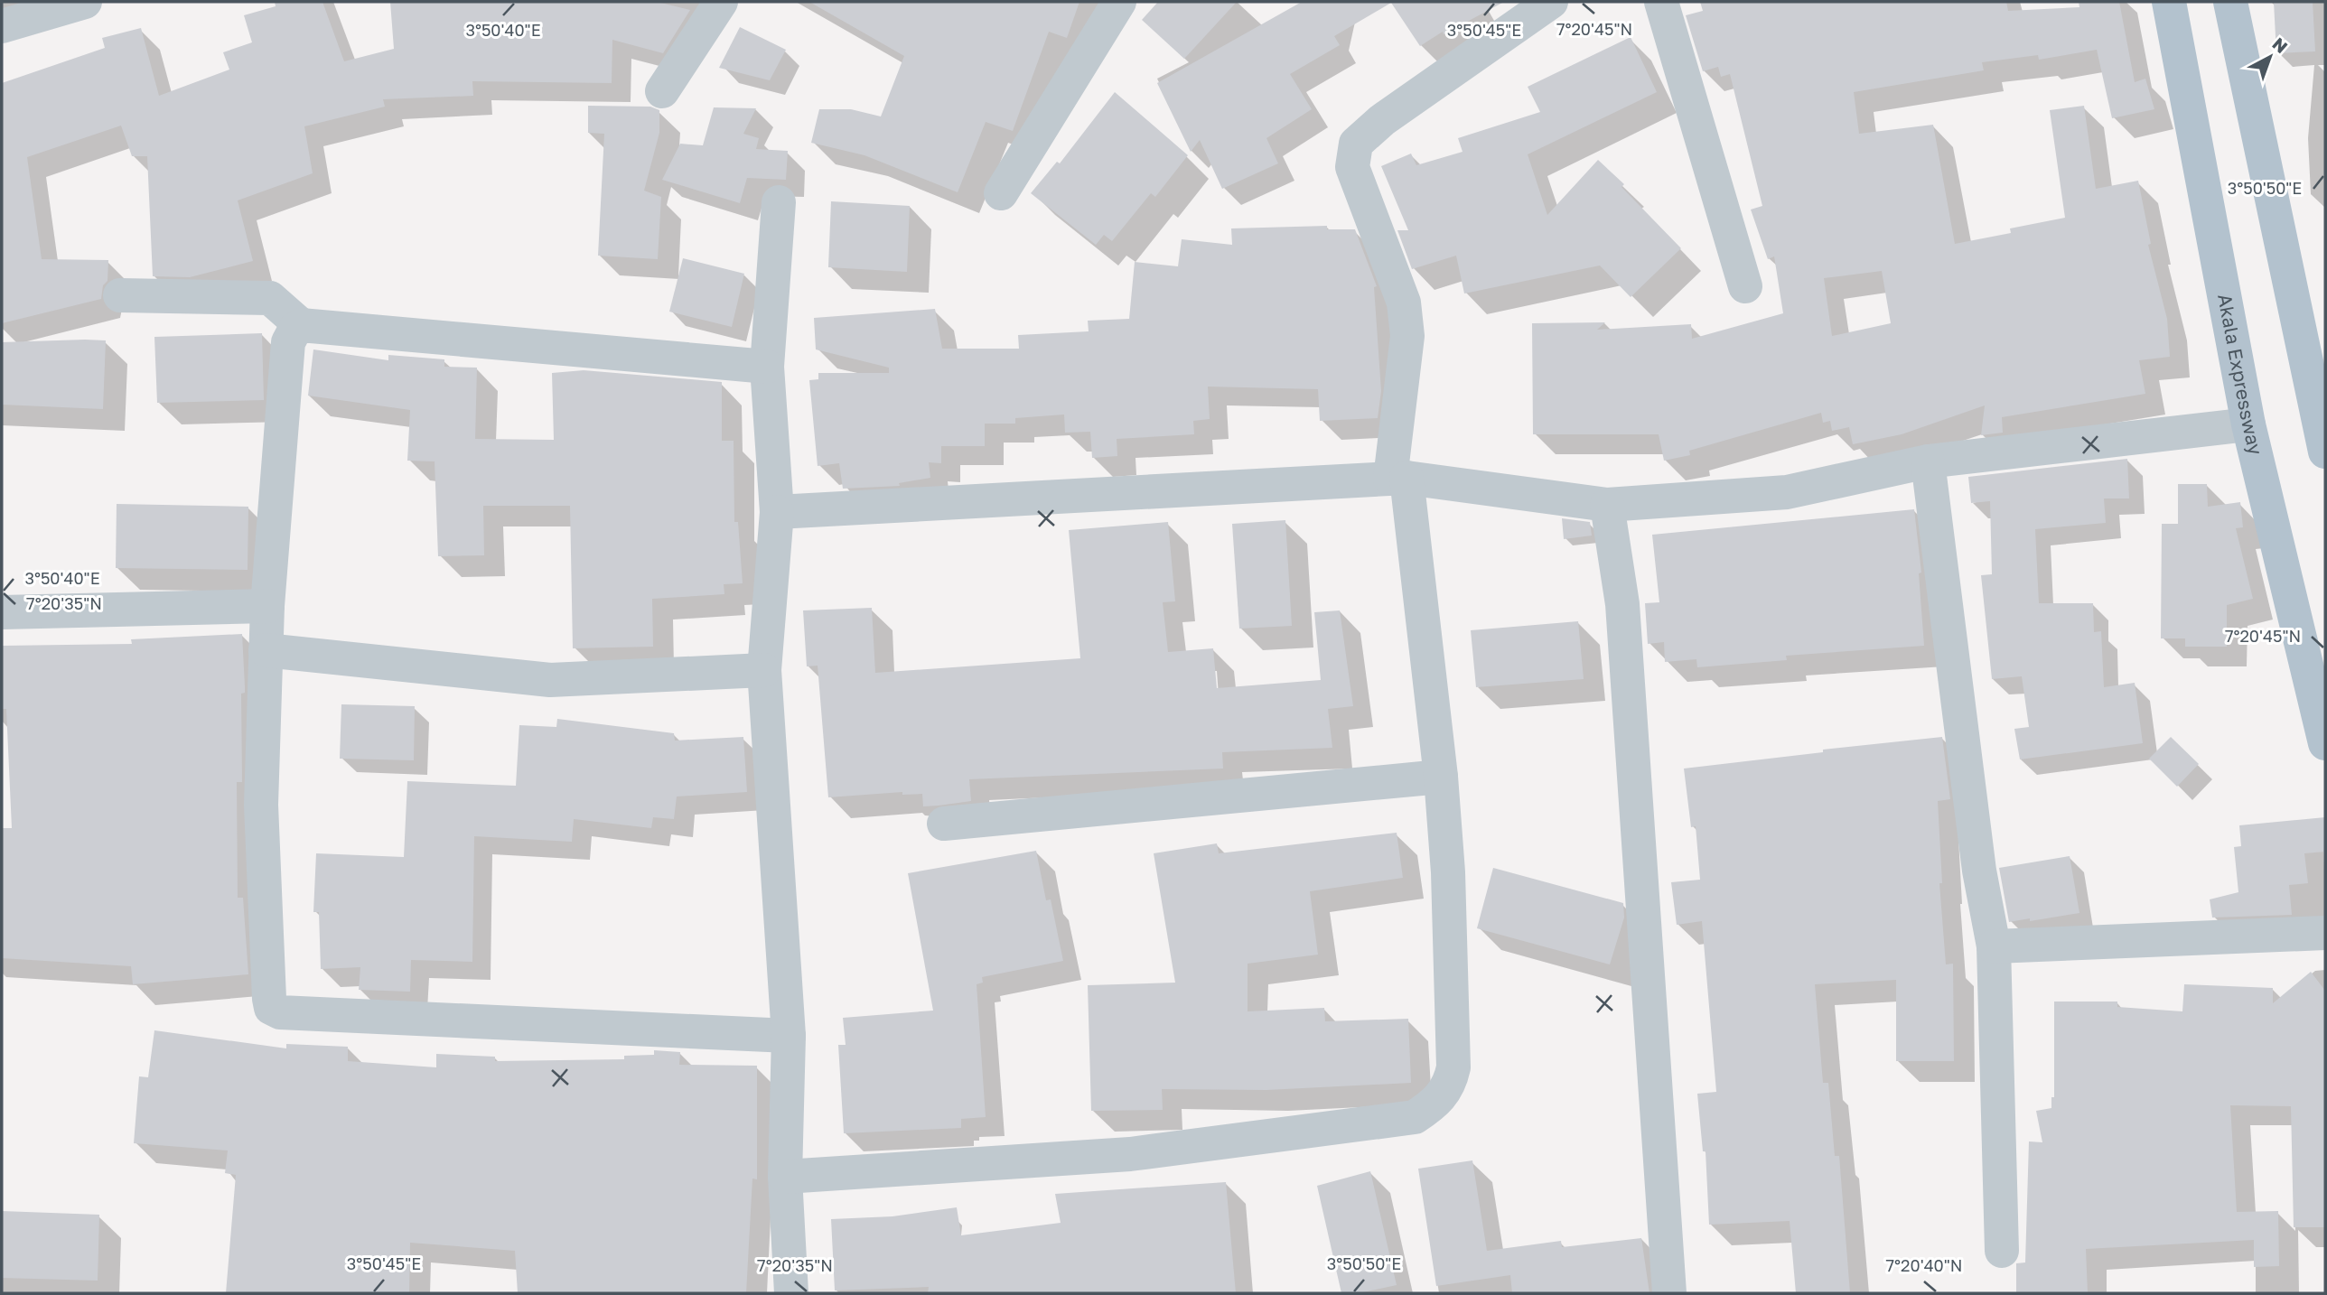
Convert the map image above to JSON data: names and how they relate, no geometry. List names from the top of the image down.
{
  "streets": {
    "main road": ["Akala Expressway"]
  },
  "north": "top right",
  "coordinates": [
    "7°20'45\"N",
    "3°50'40\"E",
    "3°50'45\"E",
    "3°50'50\"E",
    "7°20'35\"N",
    "7°20'40\"N"
  ]
}
